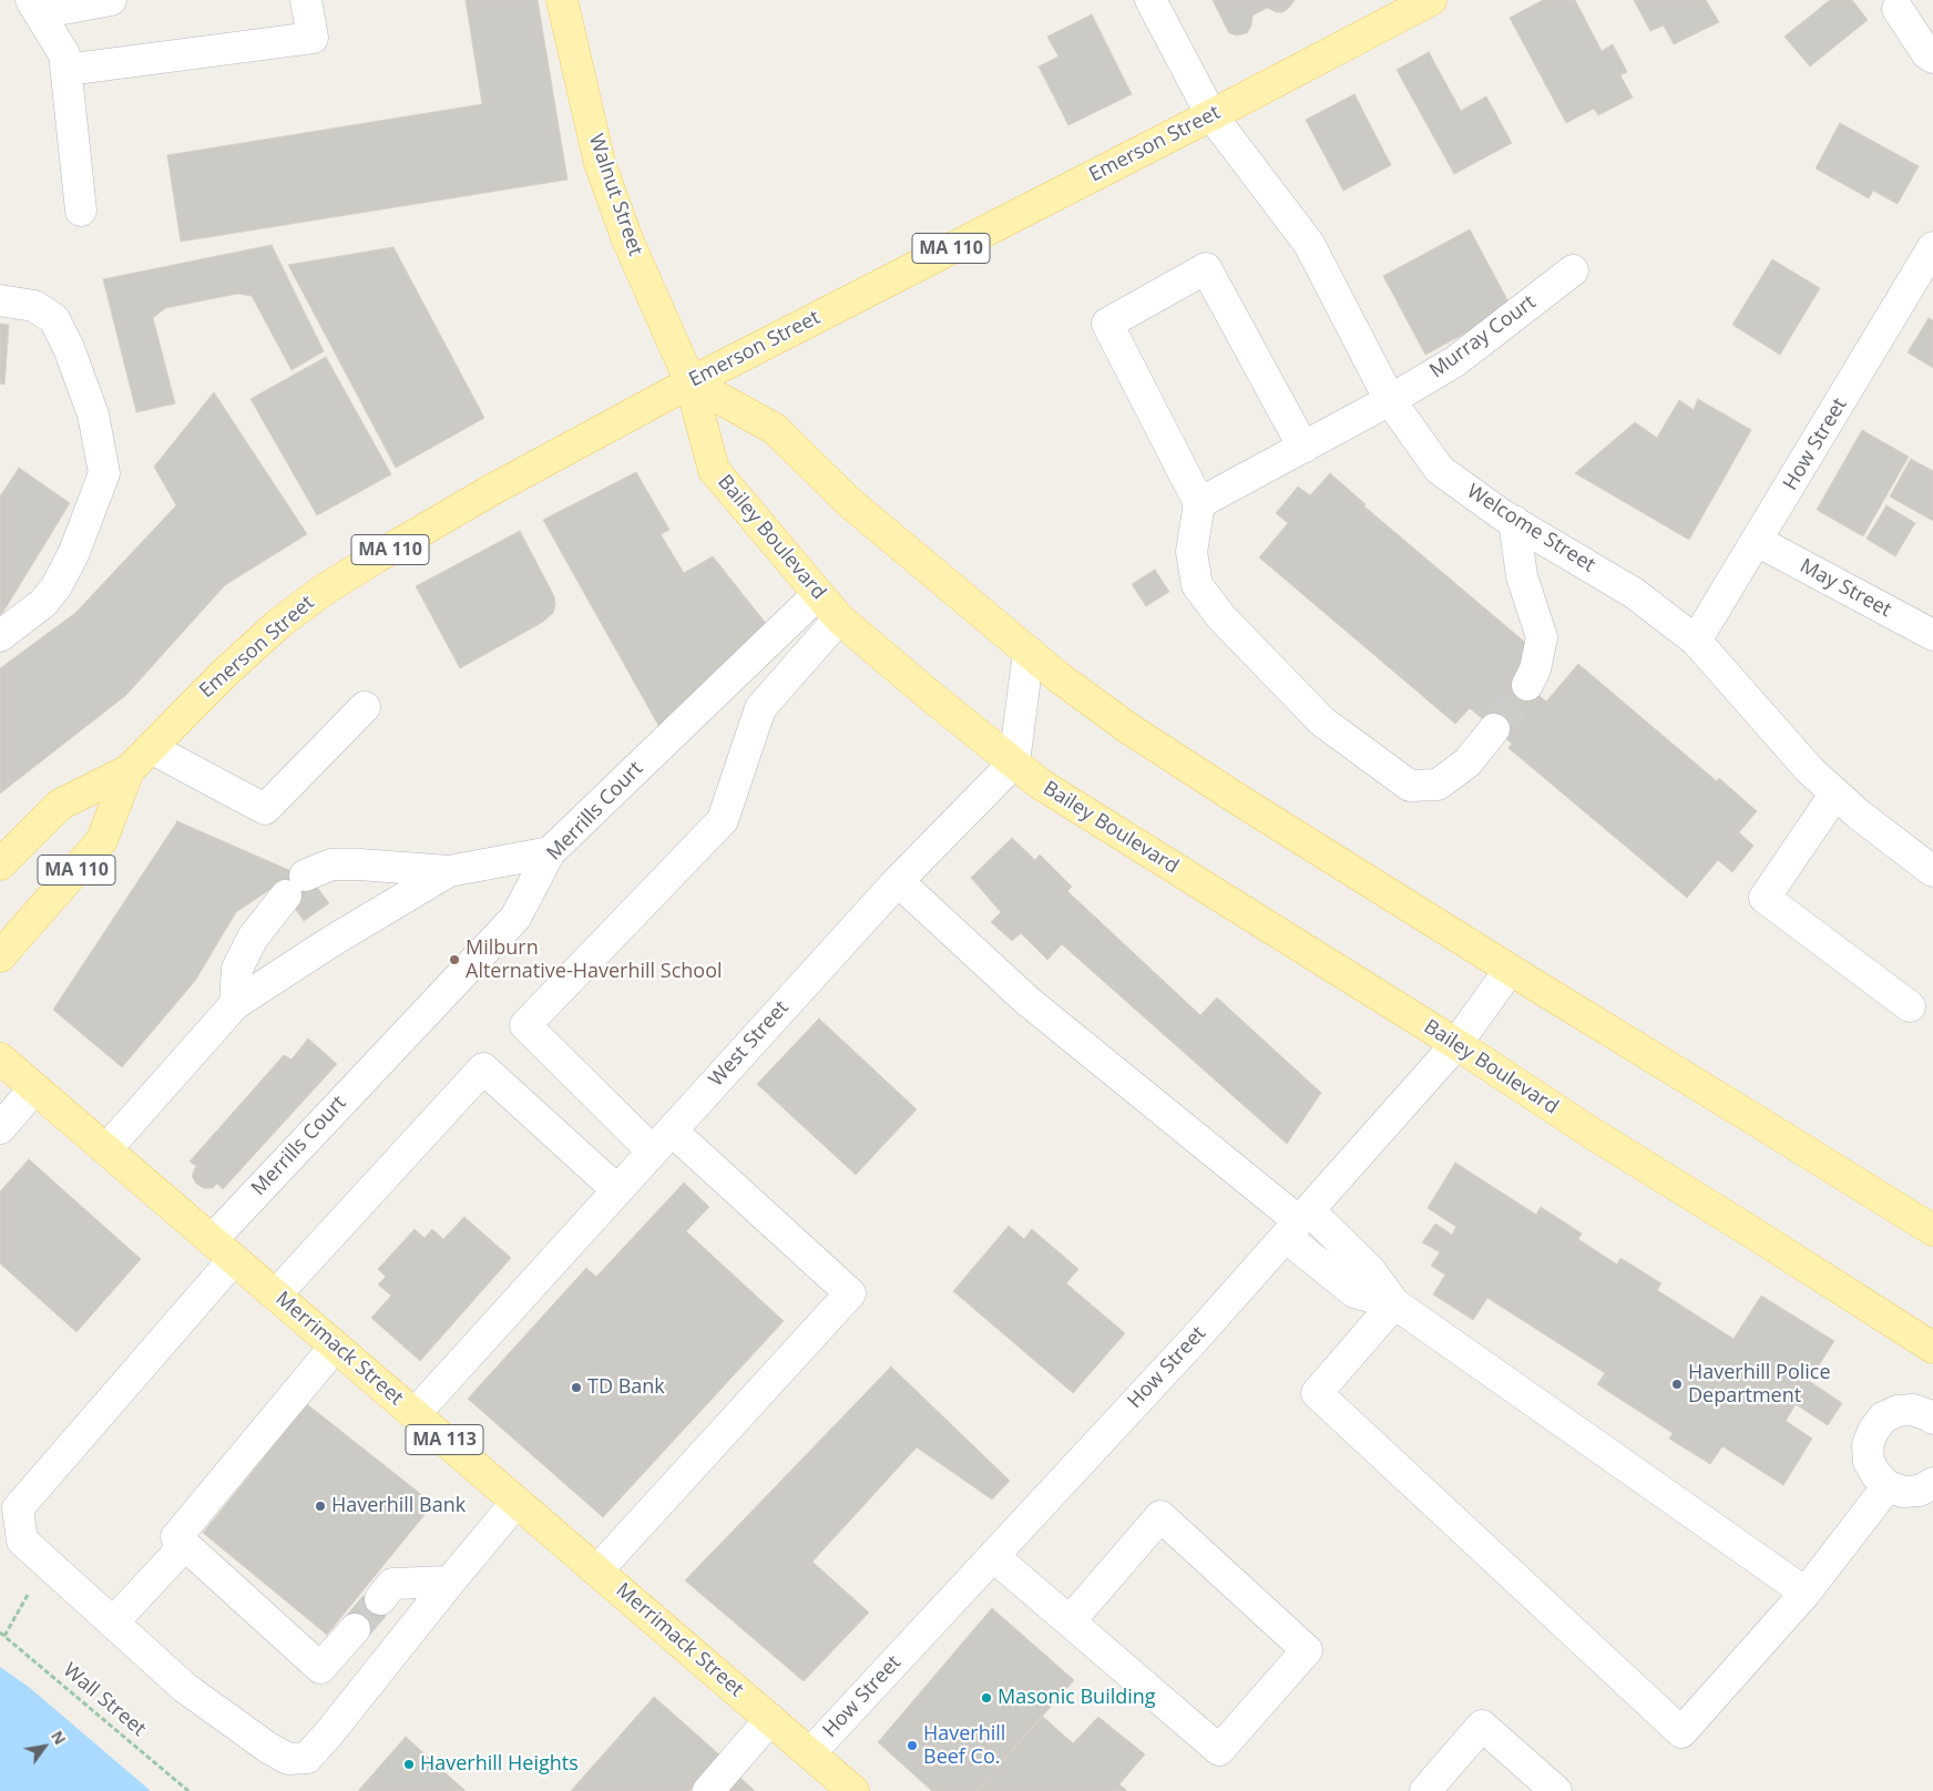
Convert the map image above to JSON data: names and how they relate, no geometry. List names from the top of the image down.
{
  "streets": {
    "main road": [
      "Emerson Street",
      "Walnut Street",
      "MA 110",
      "Bailey Boulevard",
      "Merrimack Street",
      "MA 113"
    ],
    "street": [
      "Murray Court",
      "How Street",
      "Welcome Street",
      "May Street",
      "Merrills Court",
      "West Street"
    ],
    "path": ["Wall Street"]
  },
  "crossings": [
    ["Emerson Street", "Walnut Street"],
    ["Emerson Street", "Welcome Street"],
    ["Emerson Street", "Bailey Boulevard"],
    ["Walnut Street", "Bailey Boulevard"],
    ["Murray Court", "Welcome Street"],
    ["How Street", "Welcome Street"],
    ["How Street", "Bailey Boulevard"],
    ["How Street", "May Street"],
    ["How Street", "Merrimack Street"],
    ["Bailey Boulevard", "Merrills Court"],
    ["Bailey Boulevard", "West Street"],
    ["Merrills Court", "Merrimack Street"],
    ["West Street", "Merrimack Street"]
  ],
  "places": [
    "Milburn Alternative-Haverhill School",
    "Haverhill Police Department",
    "TD Bank",
    "Haverhill Bank",
    "Masonic Building",
    "Haverhill Beef Co.",
    "Haverhill Heights"
  ],
  "north": "top right"
}
